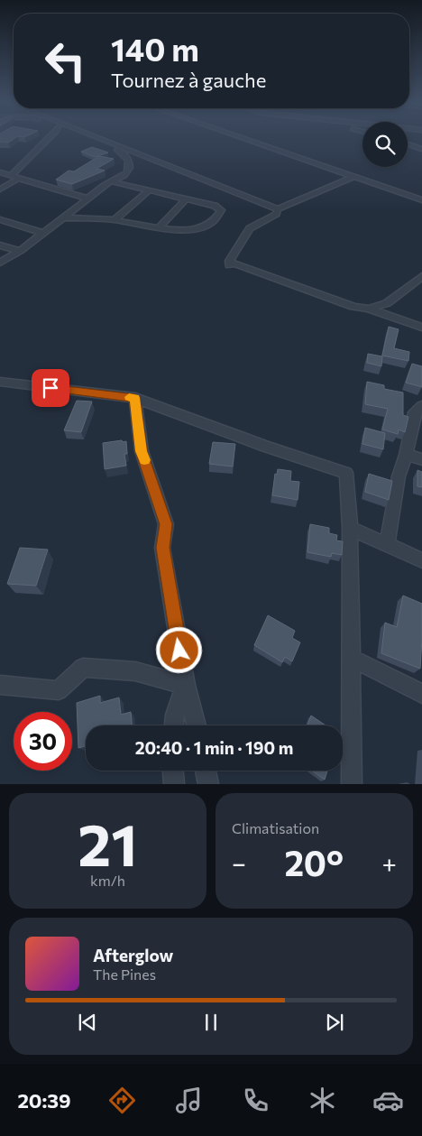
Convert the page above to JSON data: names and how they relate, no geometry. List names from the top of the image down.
{
  "page": {
    "turn": ["140 m", "Tournez à gauche"],
    "limit": "30",
    "trip": "20:40 · 1 min · 190 m",
    "tile": [
      ["21", "km/h"],
      "Climatisation"
    ],
    "heat": ["−", "20°", "+"],
    "song": ["Afterglow", "The Pines"],
    "tabs": "20:39"
  }
}
